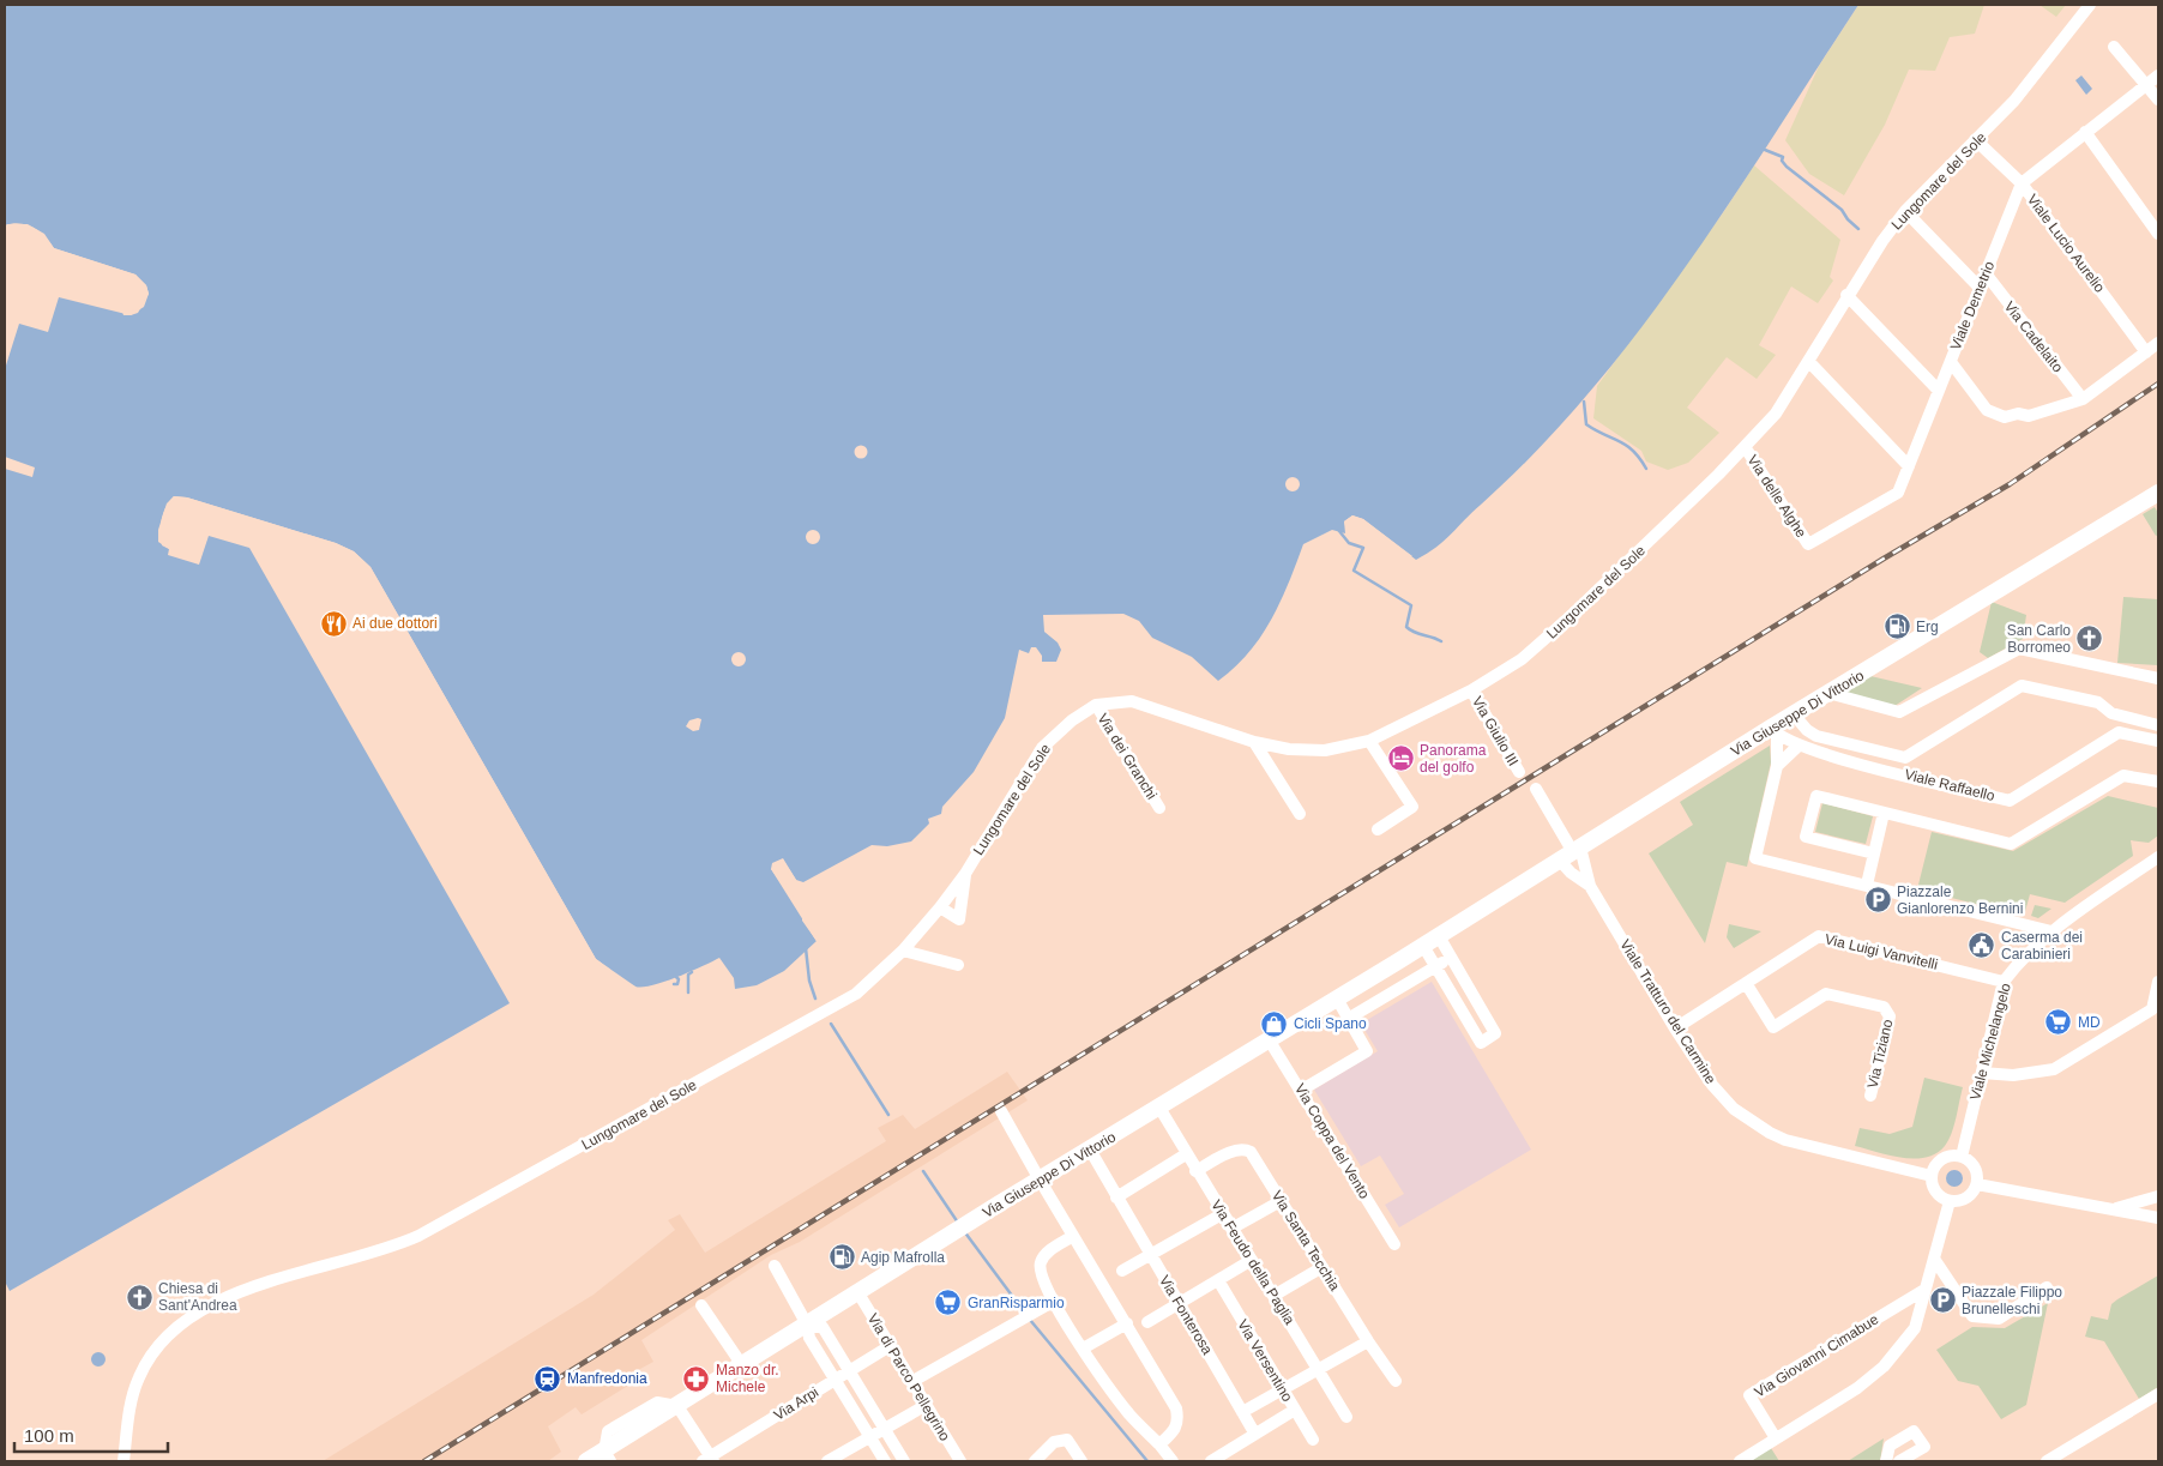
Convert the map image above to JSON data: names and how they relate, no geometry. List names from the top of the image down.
{
  "streets": {
    "main road": ["Via Giuseppe Di Vittorio"],
    "street": [
      "Lungomare del Sole",
      "Viale Lucio Aurelio",
      "Viale Demetrio",
      "Via Cadelaito",
      "Via delle Alghe",
      "Via Giulio III",
      "Via dei Granchi",
      "Viale Raffaello",
      "Via Luigi Vanvitelli",
      "Viale Tratturo del Carmine",
      "Viale Michelangelo",
      "Via Tiziano",
      "Via Coppa del Vento",
      "Via Santa Tecchia",
      "Via Feudo della Paglia",
      "Via Fonterosa",
      "Via Giovanni Cimabue",
      "Via Versentino",
      "Via di Parco Pellegrino",
      "Via Arpi"
    ]
  },
  "crossings": [
    ["Lungomare del Sole", "Viale Lucio Aurelio"],
    ["Lungomare del Sole", "Via delle Alghe"],
    ["Lungomare del Sole", "Via Giulio III"],
    ["Lungomare del Sole", "Via dei Granchi"],
    ["Viale Lucio Aurelio", "Viale Demetrio"],
    ["Viale Demetrio", "Via Cadelaito"],
    ["Viale Demetrio", "Via delle Alghe"],
    ["Via Giuseppe Di Vittorio", "Viale Raffaello"],
    ["Via Giuseppe Di Vittorio", "Viale Tratturo del Carmine"],
    ["Via Giuseppe Di Vittorio", "Via Coppa del Vento"],
    ["Via Giuseppe Di Vittorio", "Via Feudo della Paglia"],
    ["Via Giuseppe Di Vittorio", "Via Fonterosa"],
    ["Via Giuseppe Di Vittorio", "Via di Parco Pellegrino"],
    ["Via Luigi Vanvitelli", "Viale Tratturo del Carmine"],
    ["Via Luigi Vanvitelli", "Viale Michelangelo"],
    ["Via Luigi Vanvitelli", "Via Tiziano"],
    ["Viale Tratturo del Carmine", "Viale Michelangelo"],
    ["Via Santa Tecchia", "Via Feudo della Paglia"],
    ["Via di Parco Pellegrino", "Via Arpi"]
  ],
  "places": {
    "restaurant": ["Ai due dottori"],
    "fuel station": ["Erg", "Agip Mafrolla"],
    "church": ["San Carlo Borromeo", "Chiesa di Sant'Andrea"],
    "hotel": ["Panorama del golfo"],
    "parking": ["Piazzale Gianlorenzo Bernini", "Piazzale Filippo Brunelleschi"],
    "public building": ["Caserma dei Carabinieri"],
    "supermarket": ["MD", "GranRisparmio"],
    "shop": ["Cicli Spano"],
    "station": ["Manfredonia"],
    "pharmacy": ["Manzo dr. Michele"]
  },
  "scale_bar": "100 m"
}
